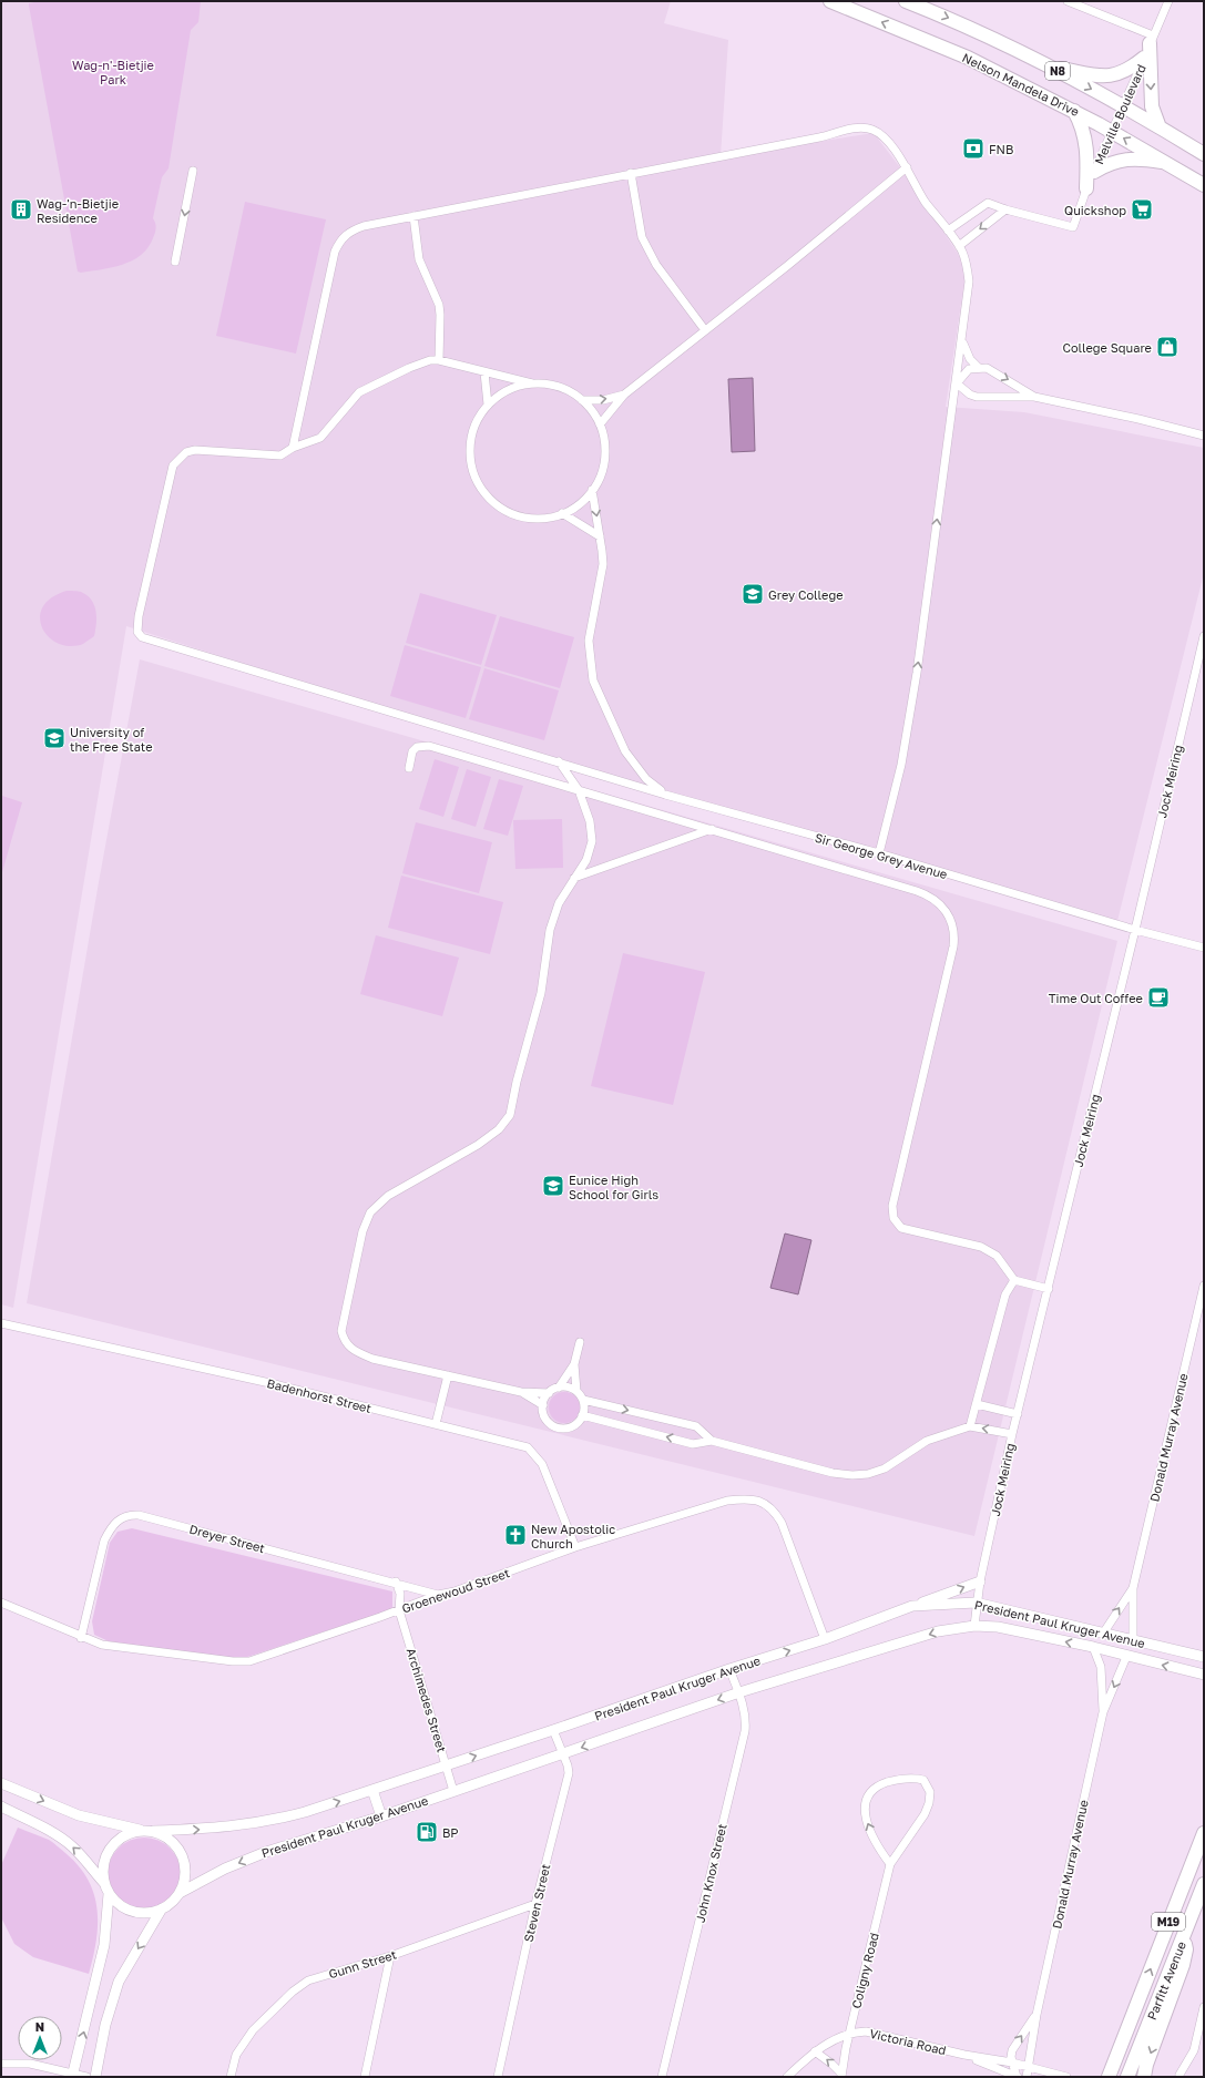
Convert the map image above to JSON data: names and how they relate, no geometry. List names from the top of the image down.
{
  "streets": {
    "highway": [
      "N8",
      "Nelson Mandela Drive",
      "M19",
      "Parfitt Avenue"
    ],
    "street": [
      "Melville Boulevard",
      "Jock Meiring",
      "Sir George Grey Avenue",
      "Badenhorst Street",
      "Donald Murray Avenue",
      "Dreyer Street",
      "Groenewoud Street",
      "President Paul Kruger Avenue",
      "Archimedes Street",
      "John Knox Street",
      "Steven Street",
      "Gunn Street",
      "Coligny Road",
      "Victoria Road"
    ]
  },
  "crossings": [
    ["N8", "Melville Boulevard"],
    ["Nelson Mandela Drive", "Melville Boulevard"],
    ["Jock Meiring", "Sir George Grey Avenue"],
    ["Jock Meiring", "President Paul Kruger Avenue"],
    ["Badenhorst Street", "Groenewoud Street"],
    ["Donald Murray Avenue", "President Paul Kruger Avenue"],
    ["Donald Murray Avenue", "Victoria Road"],
    ["Dreyer Street", "Groenewoud Street"],
    ["Dreyer Street", "Archimedes Street"],
    ["Groenewoud Street", "President Paul Kruger Avenue"],
    ["Groenewoud Street", "Archimedes Street"],
    ["President Paul Kruger Avenue", "Archimedes Street"],
    ["President Paul Kruger Avenue", "John Knox Street"],
    ["President Paul Kruger Avenue", "Steven Street"],
    ["Steven Street", "Gunn Street"],
    ["Coligny Road", "Victoria Road"]
  ],
  "parks": ["Wag-n'-Bietjie Park"],
  "places": {
    "bank": ["FNB"],
    "building": ["Wag-'n-Bietjie Residence"],
    "supermarket": ["Quickshop"],
    "shop": ["College Square"],
    "school or university": ["Grey College", "University of the Free State", "Eunice High School for Girls"],
    "cafe": ["Time Out Coffee"],
    "church": ["New Apostolic Church"],
    "fuel station": ["BP"]
  },
  "north": "top"
}
